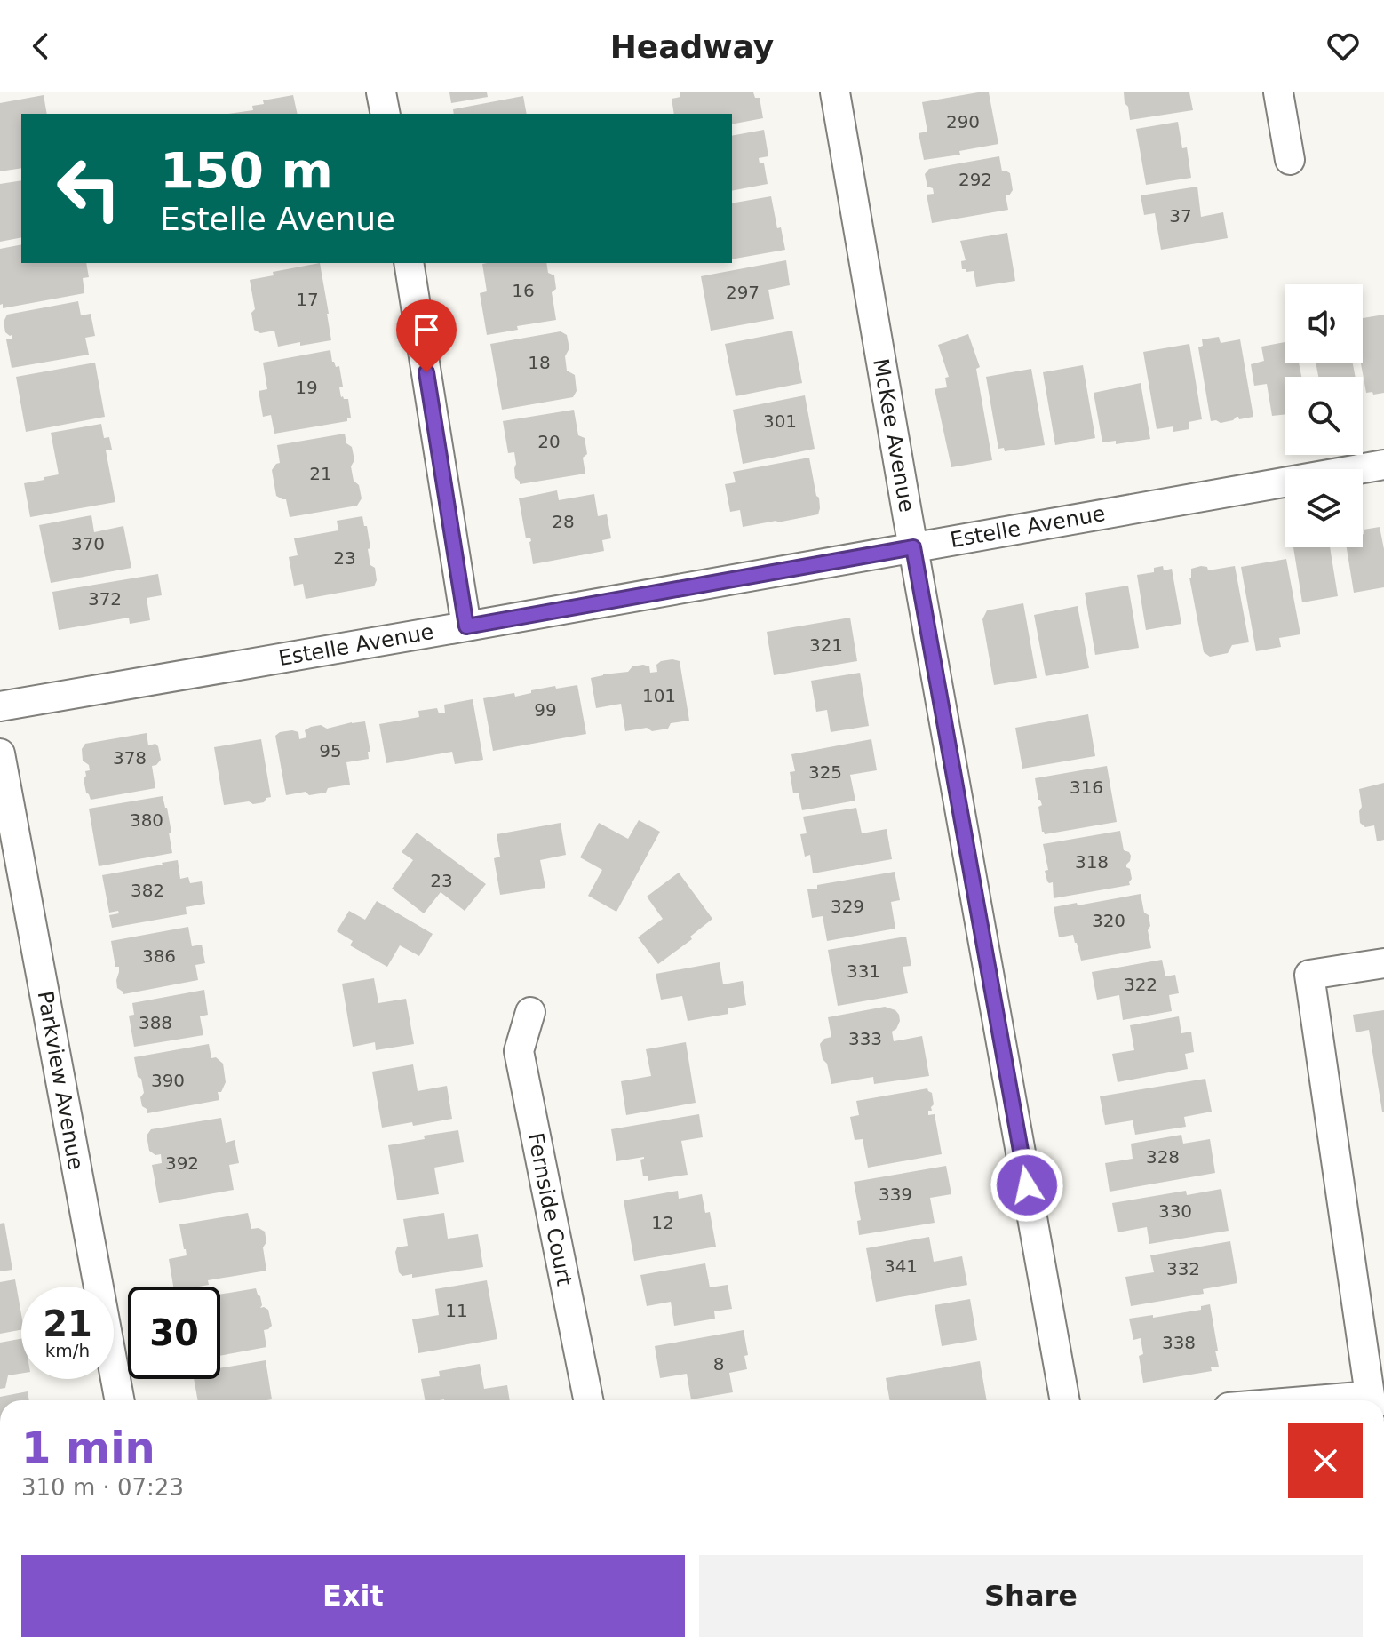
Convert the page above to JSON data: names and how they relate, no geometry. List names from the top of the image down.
{
  "streets": {
    "street": [
      "McKee Avenue",
      "Estelle Avenue",
      "Parkview Avenue",
      "Fernside Court"
    ]
  },
  "crossings": [
    ["McKee Avenue", "Estelle Avenue"]
  ],
  "house_numbers": [
    "290",
    "292",
    "37",
    "16",
    "297",
    "17",
    "18",
    "19",
    "301",
    "20",
    "21",
    "28",
    "370",
    "23",
    "372",
    "321",
    "101",
    "99",
    "95",
    "378",
    "325",
    "316",
    "380",
    "318",
    "23",
    "382",
    "329",
    "320",
    "386",
    "331",
    "322",
    "388",
    "333",
    "390",
    "328",
    "392",
    "339",
    "330",
    "12",
    "341",
    "332",
    "11",
    "338",
    "8"
  ],
  "page": {
    "header": "Headway",
    "turn": ["150 m", "Estelle Avenue"],
    "speed": "21 km/h",
    "limit": "30",
    "heading": ["1 min", "310 m · 07:23"],
    "buttons": ["Exit", "Share"]
  }
}
